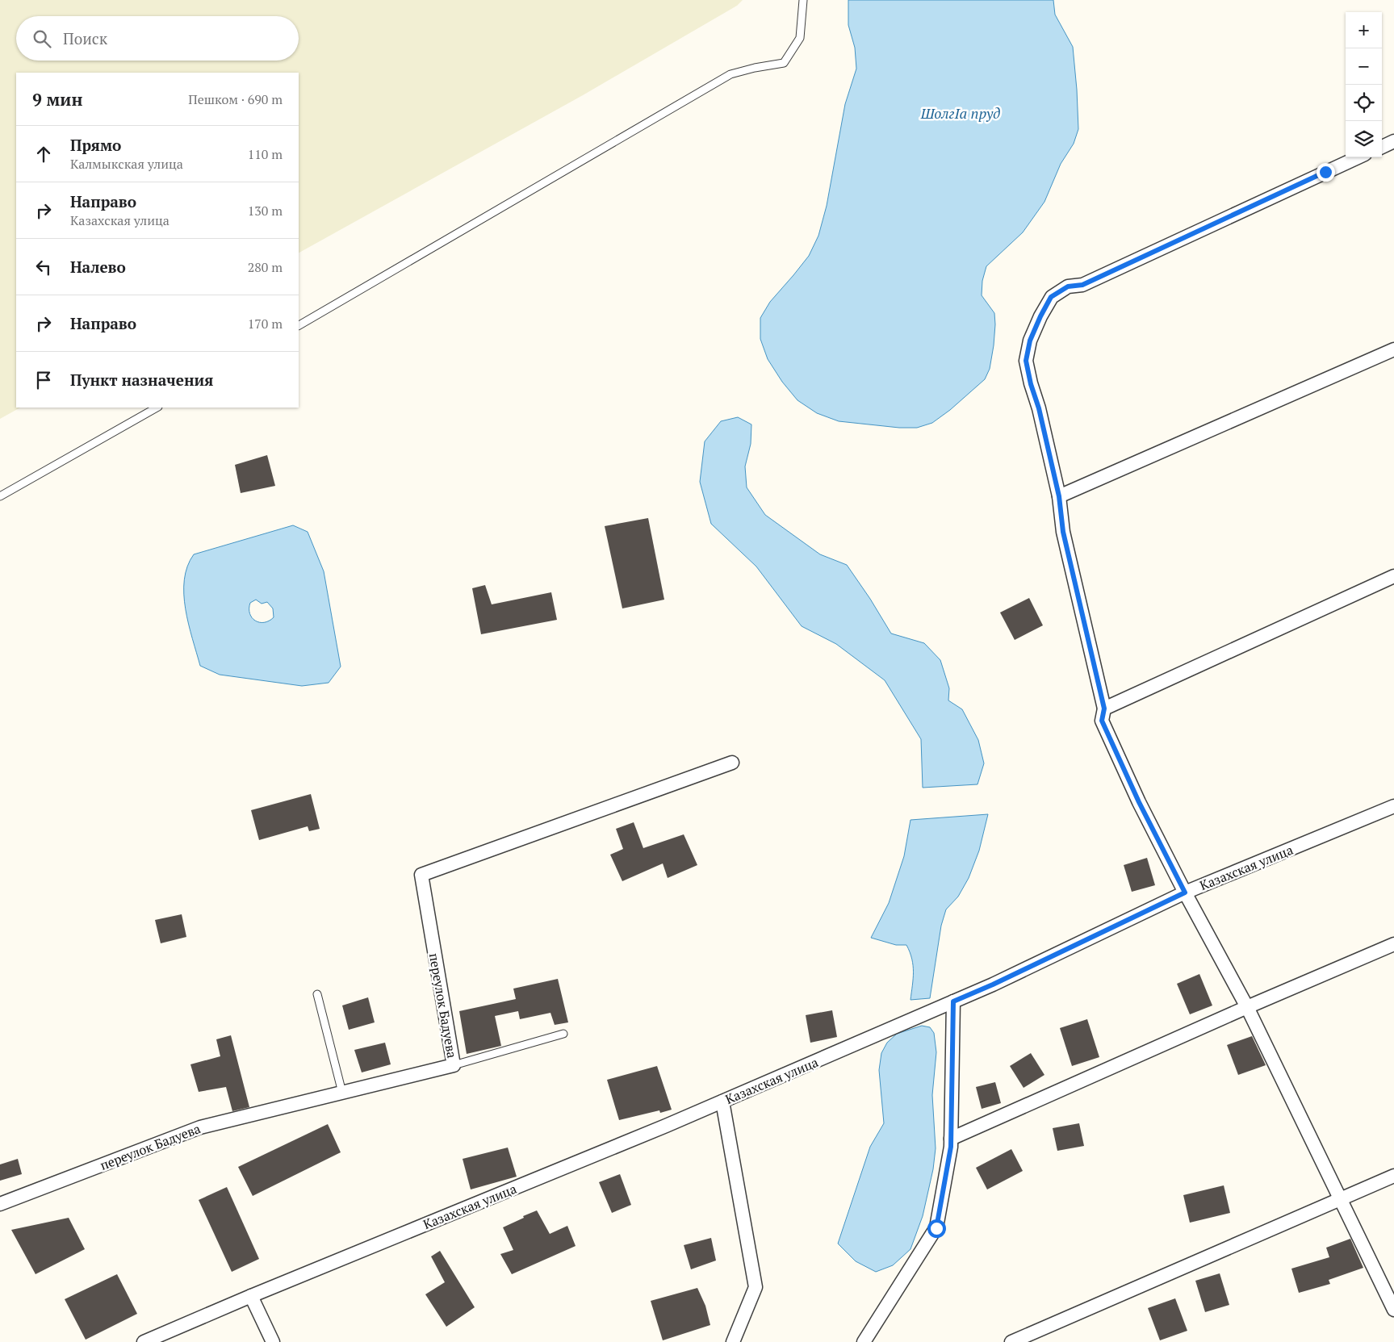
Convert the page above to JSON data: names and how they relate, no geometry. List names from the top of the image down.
{
  "streets": {
    "street": ["Казахская улица", "переулок Бадуева"]
  },
  "water": ["ШолгIа пруд"],
  "page": {
    "map_buttons": ["+", "−"],
    "search": "Поиск",
    "heading": ["9 мин", "Пешком · 690 m"],
    "list": [
      ["Прямо", "Калмыкская улица", "110 m"],
      ["Направо", "Казахская улица", "130 m"],
      ["Налево", "280 m"],
      ["Направо", "170 m"],
      "Пункт назначения"
    ]
  }
}
